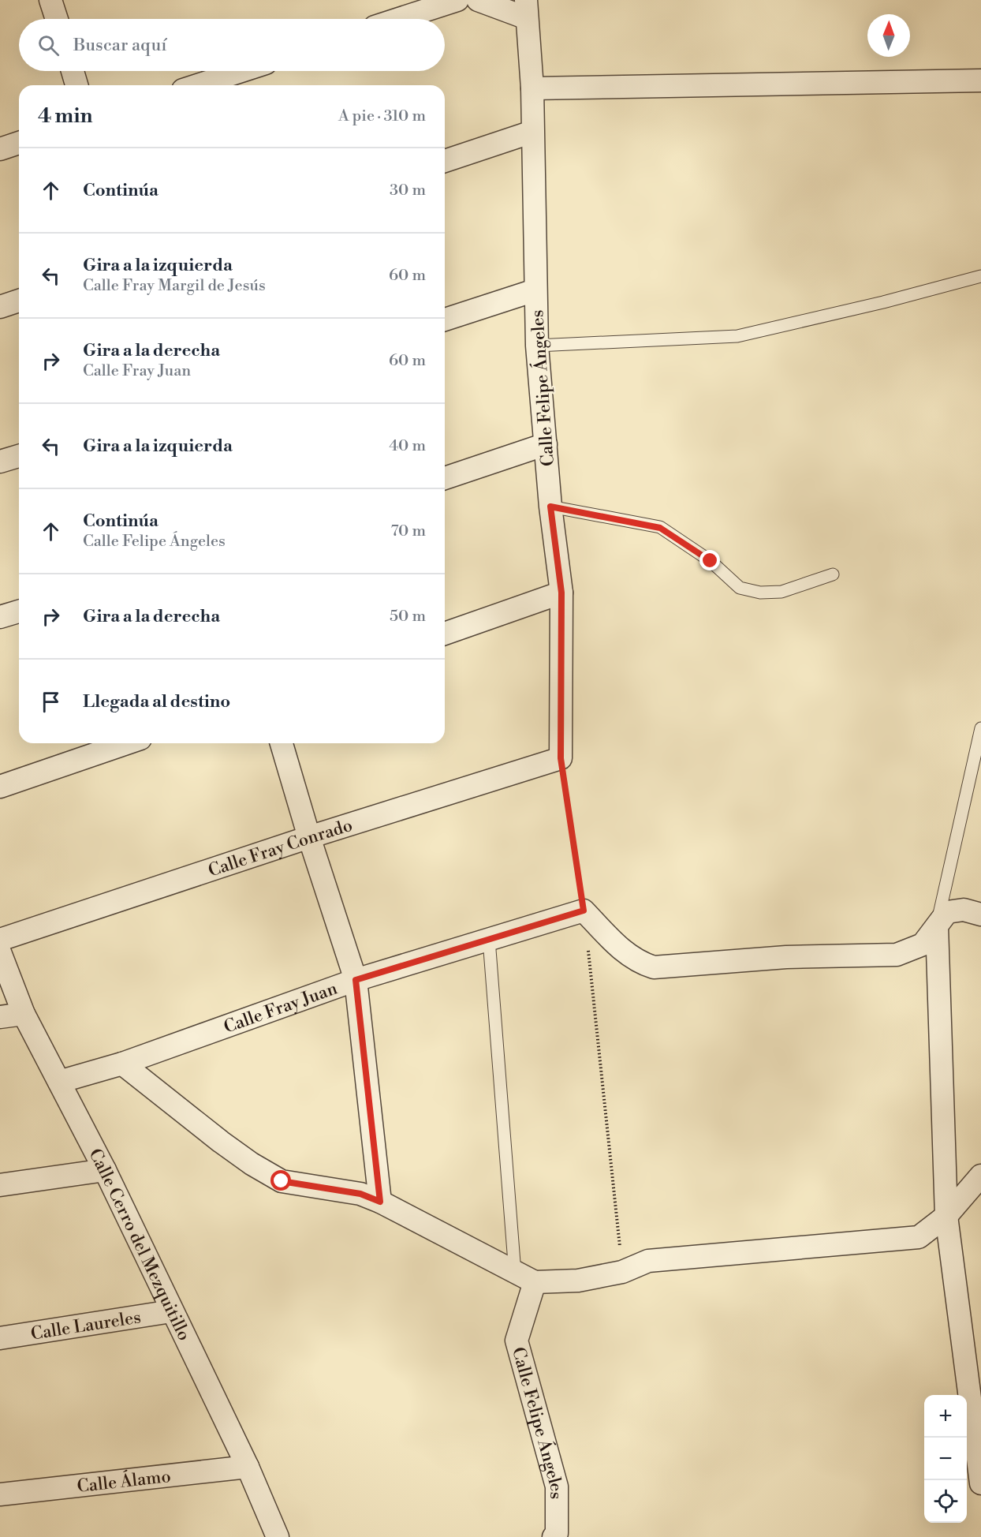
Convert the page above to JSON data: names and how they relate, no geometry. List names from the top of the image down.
{
  "streets": {
    "street": [
      "Calle Felipe Ángeles",
      "Calle Fray Conrado",
      "Calle Fray Juan",
      "Calle Cerro del Mezquitillo",
      "Calle Laureles",
      "Calle Álamo"
    ]
  },
  "crossings": [
    ["Calle Felipe Ángeles", "Calle Fray Conrado"],
    ["Calle Fray Juan", "Calle Cerro del Mezquitillo"],
    ["Calle Cerro del Mezquitillo", "Calle Laureles"],
    ["Calle Cerro del Mezquitillo", "Calle Álamo"]
  ],
  "north": "top",
  "page": {
    "search": "Buscar aquí",
    "heading": ["4 min", "A pie · 310 m"],
    "list": [
      ["Continúa", "30 m"],
      ["Gira a la izquierda", "Calle Fray Margil de Jesús", "60 m"],
      ["Gira a la derecha", "Calle Fray Juan", "60 m"],
      ["Gira a la izquierda", "40 m"],
      ["Continúa", "Calle Felipe Ángeles", "70 m"],
      ["Gira a la derecha", "50 m"],
      "Llegada al destino"
    ],
    "map_buttons": ["+", "−"]
  }
}
